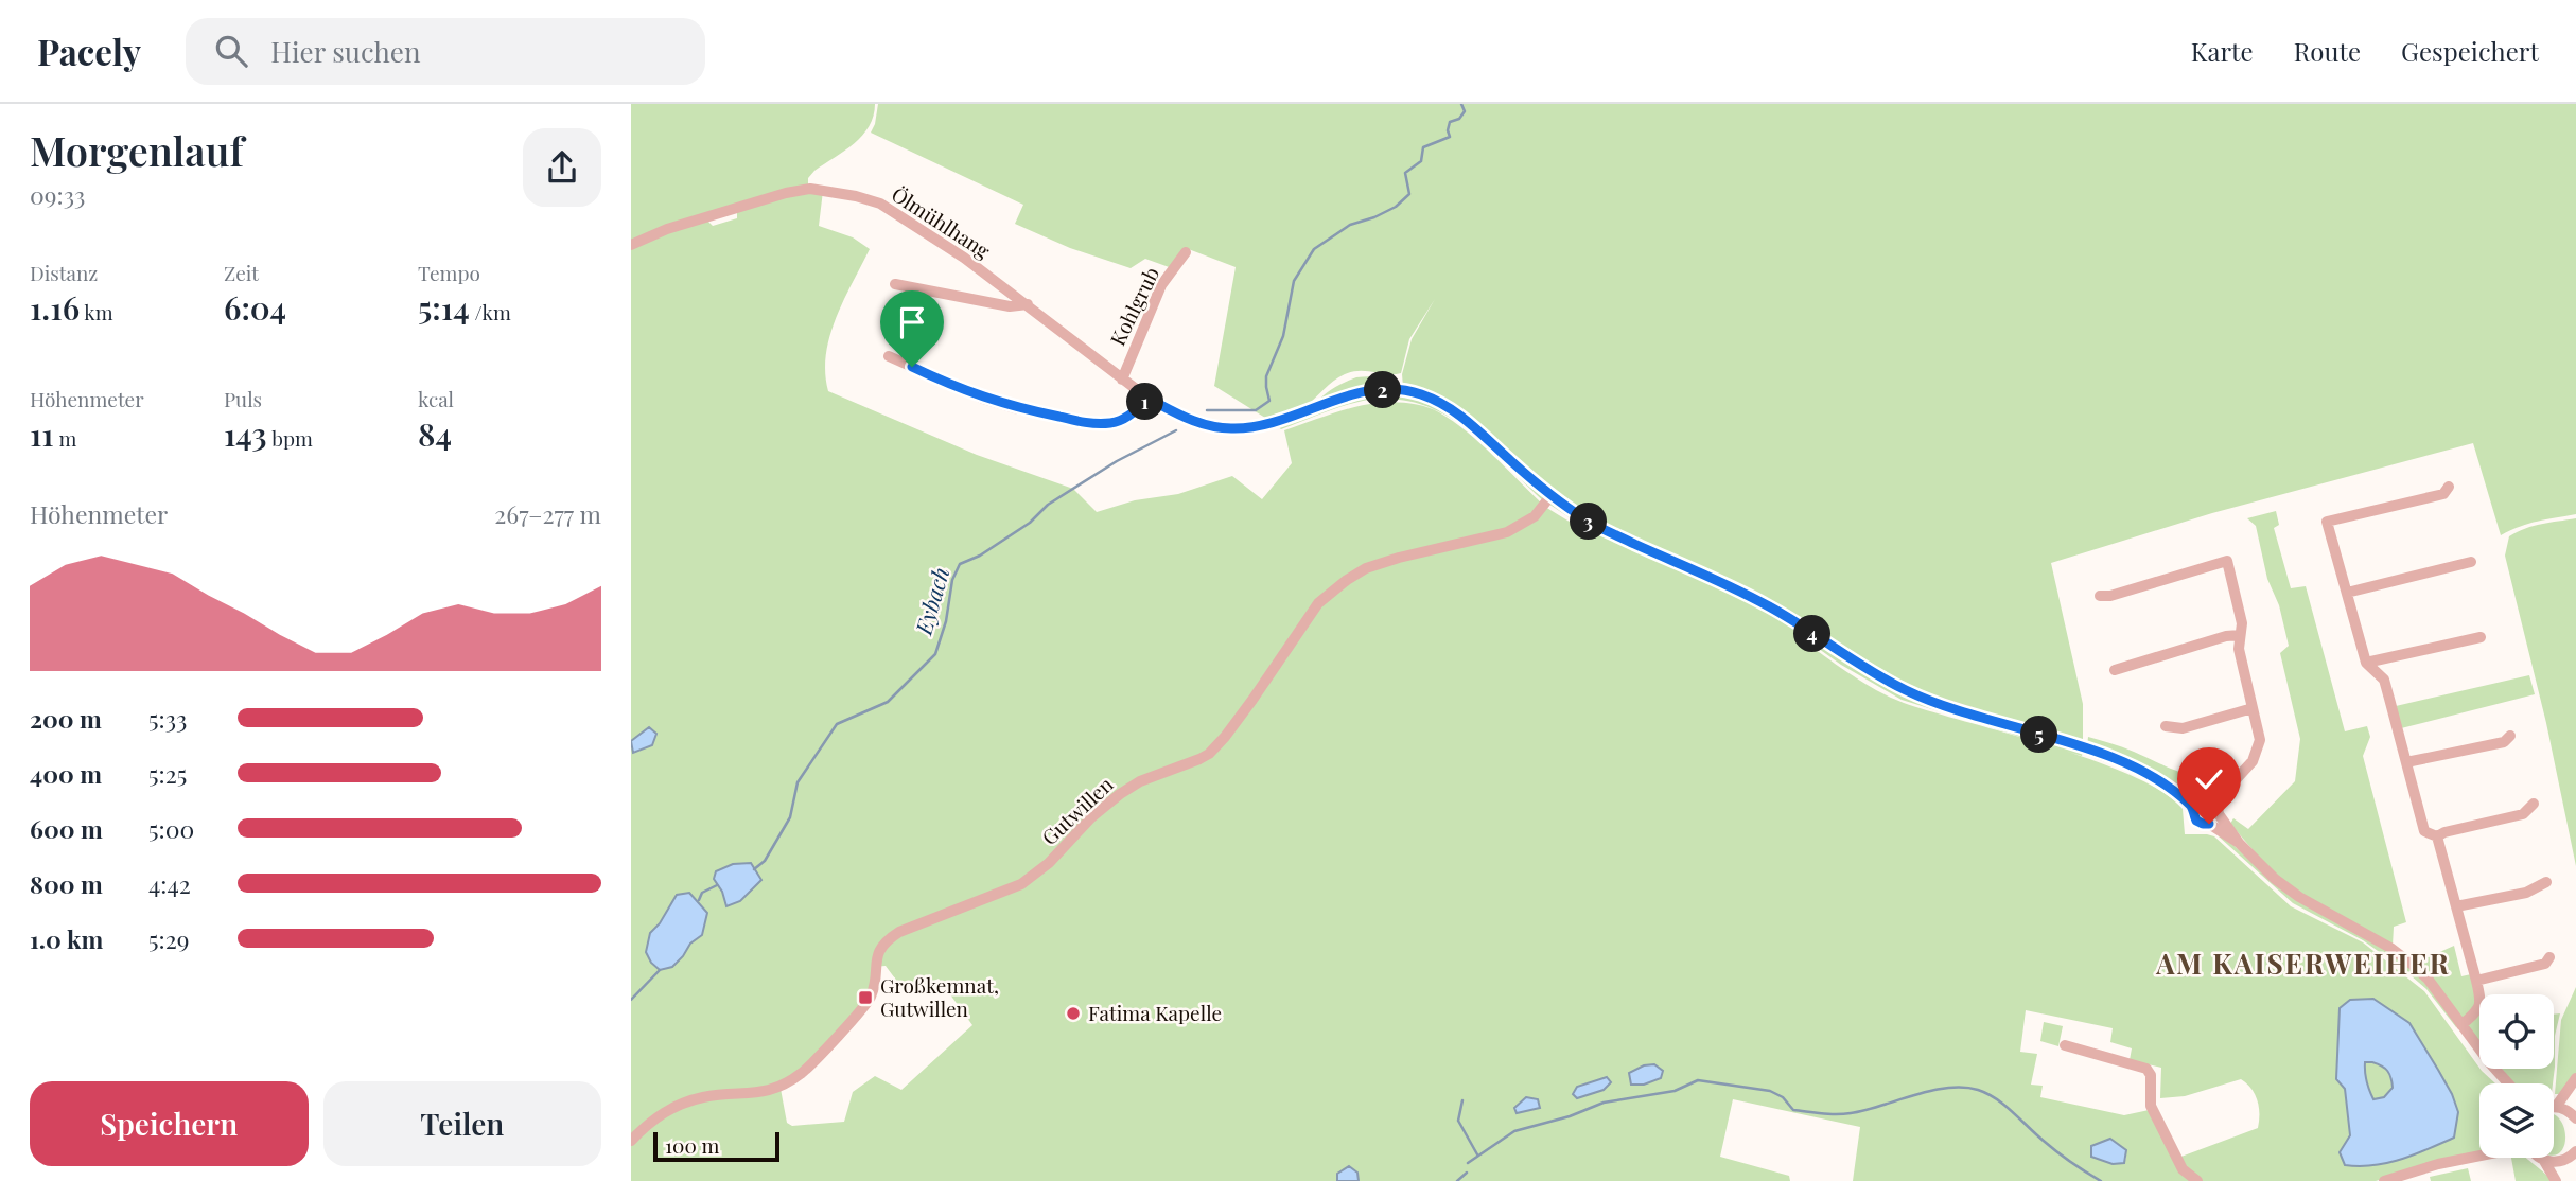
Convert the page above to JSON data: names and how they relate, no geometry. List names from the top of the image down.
{
  "streets": {
    "street": ["Ölmühlhang", "Kohlgrub", "Gutwillen"]
  },
  "crossings": [
    ["Ölmühlhang", "Kohlgrub"],
    ["Ölmühlhang", "Gutwillen"]
  ],
  "districts": ["AM KAISERWEIHER"],
  "water": ["Eybach"],
  "places": {
    "transit": ["Großkemnat, Gutwillen"],
    "other": ["Fatima Kapelle"]
  },
  "scale_bar": "100 m",
  "page": {
    "header": "Pacely",
    "search": "Hier suchen",
    "nav": ["Karte", "Route", "Gespeichert"],
    "heading": ["Morgenlauf", "09:33"],
    "stats": [
      ["Distanz", "1.16 km"],
      ["Zeit", "6:04"],
      ["Tempo", "5:14 /km"],
      ["Höhenmeter", "11 m"],
      ["Puls", "143 bpm"],
      ["kcal", "84"]
    ],
    "pins": [
      "2",
      "1",
      "3",
      "4",
      "5"
    ],
    "chart": ["Höhenmeter", "267–277 m"],
    "list": [
      {
        "name": "200 m",
        "note": "5:33"
      },
      {
        "name": "400 m",
        "note": "5:25"
      },
      {
        "name": "600 m",
        "note": "5:00"
      },
      {
        "name": "800 m",
        "note": "4:42"
      },
      {
        "name": "1.0 km",
        "note": "5:29"
      }
    ],
    "buttons": ["Speichern", "Teilen"],
    "scale": "100 m"
  }
}
